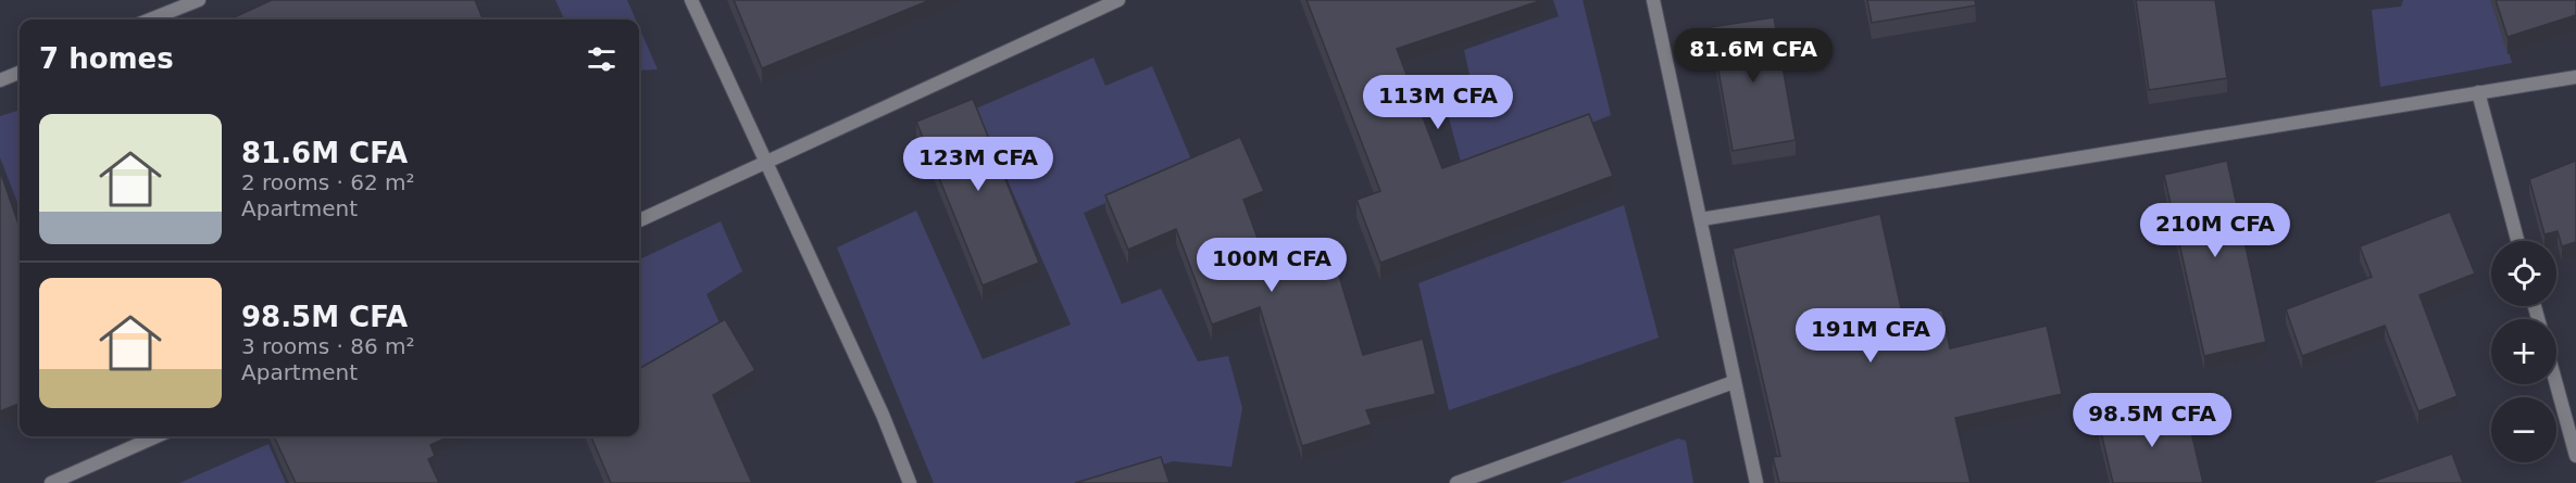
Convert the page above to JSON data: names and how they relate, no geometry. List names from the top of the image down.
{
  "page": {
    "heading": "7 homes",
    "price": [
      "81.6M CFA",
      "113M CFA",
      "123M CFA",
      "210M CFA",
      "100M CFA",
      "191M CFA",
      "98.5M CFA"
    ],
    "list": [
      {
        "name": "81.6M CFA",
        "note": "2 rooms · 62 m² · Apartment"
      },
      {
        "name": "98.5M CFA",
        "note": "3 rooms · 86 m² · Apartment"
      }
    ],
    "map_buttons": ["+", "−"]
  }
}
